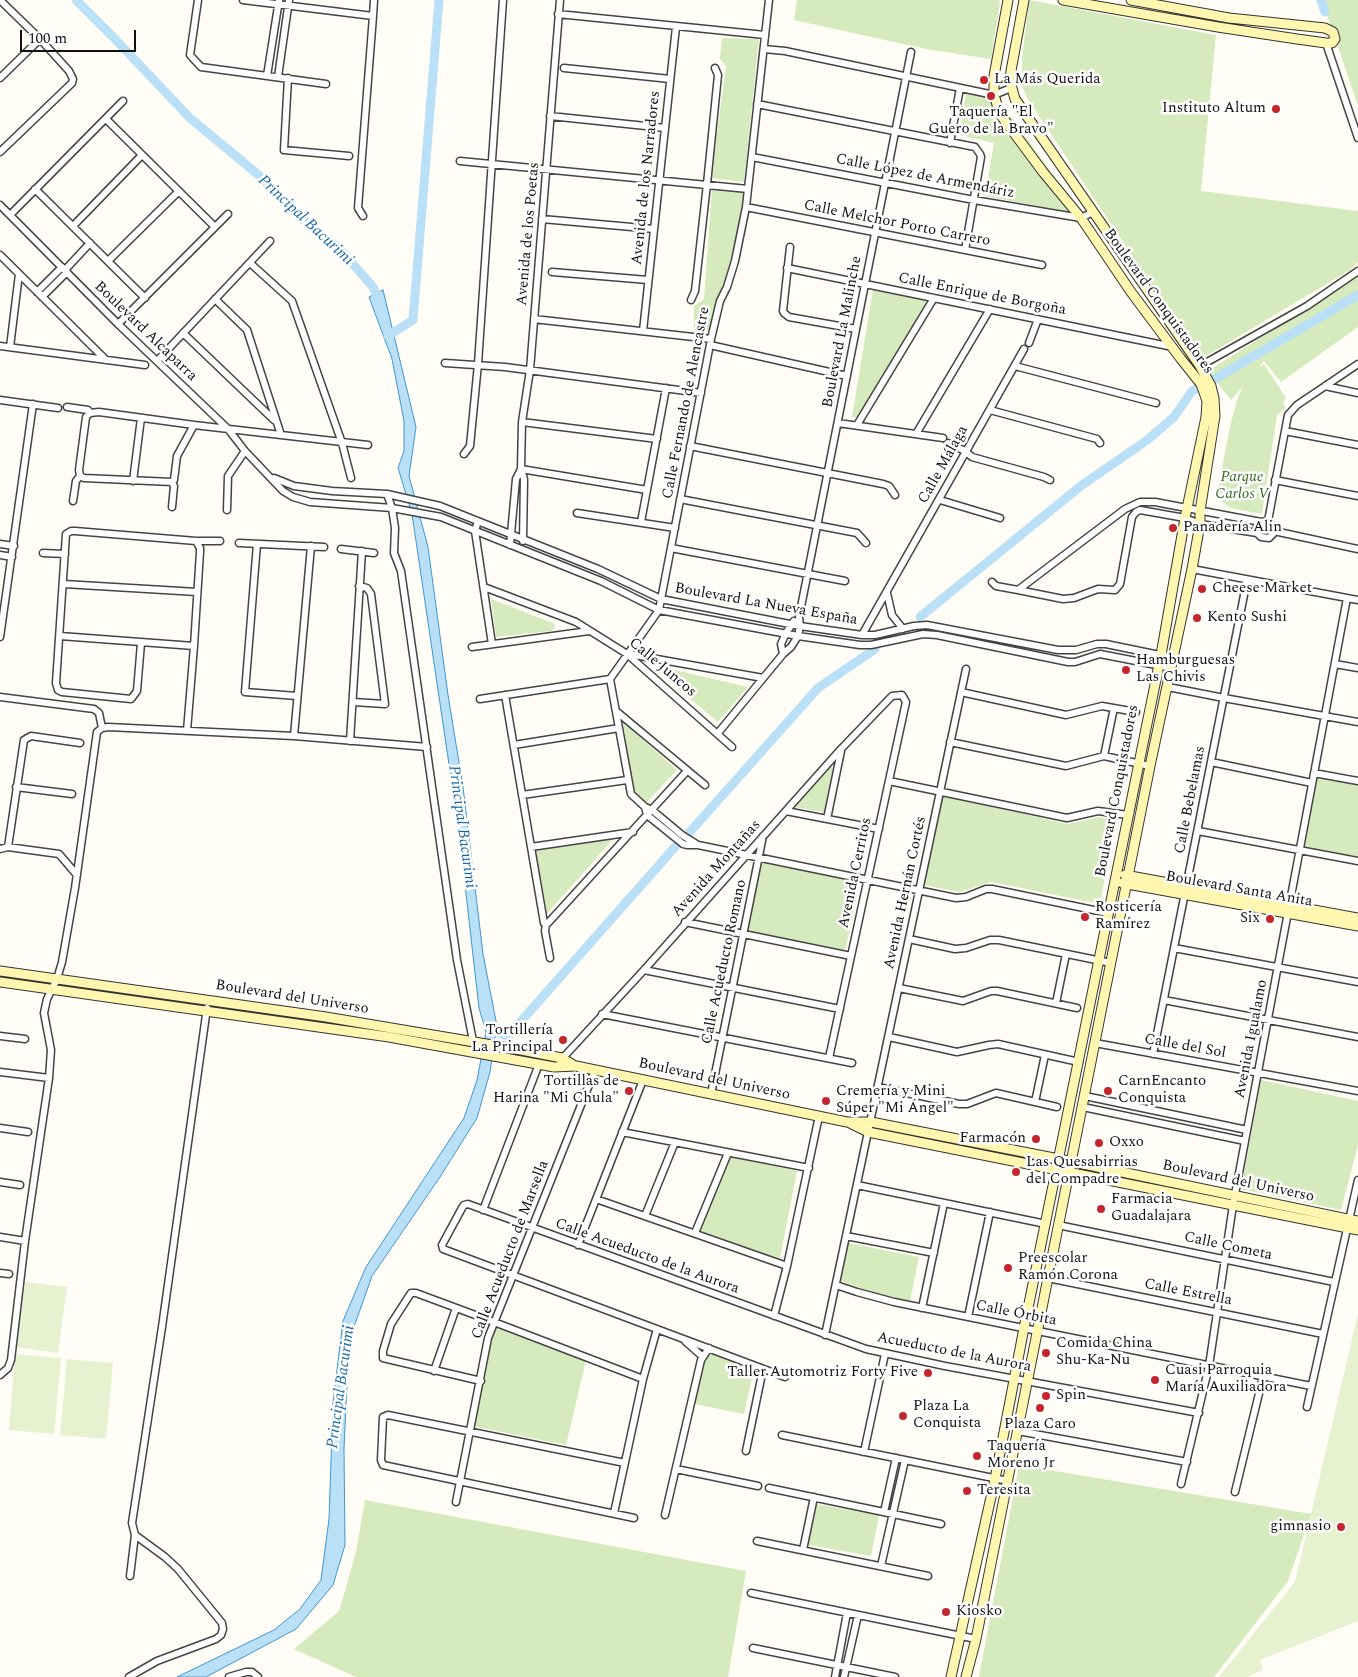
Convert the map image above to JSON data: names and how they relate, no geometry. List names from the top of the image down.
{
  "streets": {
    "street": [
      "Calle López de Armendáriz",
      "Avenida de los Narradores",
      "Calle Melchor Porto Carrero",
      "Avenida de los Poetas",
      "Calle Enrique de Borgoña",
      "Boulevard Conquistadores",
      "Boulevard Alcaparra",
      "Boulevard La Malinche",
      "Calle Fernando de Alencastre",
      "Calle Málaga",
      "Boulevard La Nueva España",
      "Calle Juncos",
      "Calle Bebelamas",
      "Avenida Montañas",
      "Avenida Cerritos",
      "Boulevard Santa Anita",
      "Avenida Hernán Cortés",
      "Calle Acueducto Romano",
      "Boulevard del Universo",
      "Avenida Igualamo",
      "Calle del Sol",
      "Calle Cometa",
      "Calle Acueducto de Marsella",
      "Calle Acueducto de la Aurora",
      "Calle Estrella",
      "Calle Órbita",
      "Acueducto de la Aurora"
    ]
  },
  "crossings": [
    ["Calle López de Armendáriz", "Boulevard Conquistadores"],
    ["Calle López de Armendáriz", "Boulevard La Malinche"],
    ["Calle López de Armendáriz", "Calle Fernando de Alencastre"],
    ["Calle Melchor Porto Carrero", "Boulevard La Malinche"],
    ["Calle Melchor Porto Carrero", "Calle Fernando de Alencastre"],
    ["Avenida de los Poetas", "Boulevard La Nueva España"],
    ["Calle Enrique de Borgoña", "Boulevard Conquistadores"],
    ["Calle Enrique de Borgoña", "Boulevard La Malinche"],
    ["Boulevard Conquistadores", "Boulevard La Nueva España"],
    ["Boulevard Conquistadores", "Boulevard Santa Anita"],
    ["Boulevard Conquistadores", "Boulevard del Universo"],
    ["Boulevard Conquistadores", "Calle del Sol"],
    ["Boulevard Conquistadores", "Calle Cometa"],
    ["Boulevard Conquistadores", "Calle Estrella"],
    ["Boulevard Conquistadores", "Calle Órbita"],
    ["Boulevard Conquistadores", "Acueducto de la Aurora"],
    ["Boulevard Alcaparra", "Boulevard La Nueva España"],
    ["Boulevard La Malinche", "Boulevard La Nueva España"],
    ["Calle Fernando de Alencastre", "Boulevard La Nueva España"],
    ["Calle Fernando de Alencastre", "Calle Juncos"],
    ["Calle Málaga", "Boulevard La Nueva España"],
    ["Calle Bebelamas", "Boulevard Santa Anita"],
    ["Calle Bebelamas", "Calle del Sol"],
    ["Avenida Montañas", "Avenida Cerritos"],
    ["Avenida Montañas", "Calle Acueducto Romano"],
    ["Avenida Montañas", "Boulevard del Universo"],
    ["Boulevard Santa Anita", "Avenida Igualamo"],
    ["Avenida Hernán Cortés", "Boulevard del Universo"],
    ["Avenida Hernán Cortés", "Calle Acueducto de la Aurora"],
    ["Avenida Hernán Cortés", "Calle Órbita"],
    ["Avenida Hernán Cortés", "Acueducto de la Aurora"],
    ["Calle Acueducto Romano", "Boulevard del Universo"],
    ["Boulevard del Universo", "Avenida Igualamo"],
    ["Boulevard del Universo", "Calle Acueducto de Marsella"],
    ["Avenida Igualamo", "Calle del Sol"],
    ["Avenida Igualamo", "Calle Cometa"],
    ["Avenida Igualamo", "Calle Estrella"],
    ["Avenida Igualamo", "Calle Órbita"],
    ["Avenida Igualamo", "Acueducto de la Aurora"],
    ["Calle Acueducto de Marsella", "Calle Acueducto de la Aurora"],
    ["Calle Acueducto de la Aurora", "Acueducto de la Aurora"]
  ],
  "water": ["Principal Bacurimi"],
  "parks": ["Parque Carlos V"],
  "places": [
    "La Más Querida",
    "Taquería \"El Guero de la Bravo\"",
    "Instituto Altum",
    "Panadería Alin",
    "Cheese Market",
    "Kento Sushi",
    "Hamburguesas Las Chivis",
    "Rosticería Ramírez",
    "Six",
    "Tortillería La Principal",
    "Tortillas de Harina \"Mi Chula\"",
    "CarnEncanto Conquista",
    "Cremería y Mini Súper \"Mi Ángel\"",
    "Farmacón",
    "Oxxo",
    "Las Quesabirrias del Compadre",
    "Farmacia Guadalajara",
    "Preescolar Ramón Corona",
    "Comida China Shu-Ka-Nu",
    "Taller Automotriz Forty Five",
    "Cuasi Parroquia María Auxiliadora",
    "Spin",
    "Plaza Caro",
    "Plaza La Conquista",
    "Taquería Moreno Jr",
    "Teresita",
    "gimnasio",
    "Kiosko"
  ],
  "scale_bar": "100 m"
}
